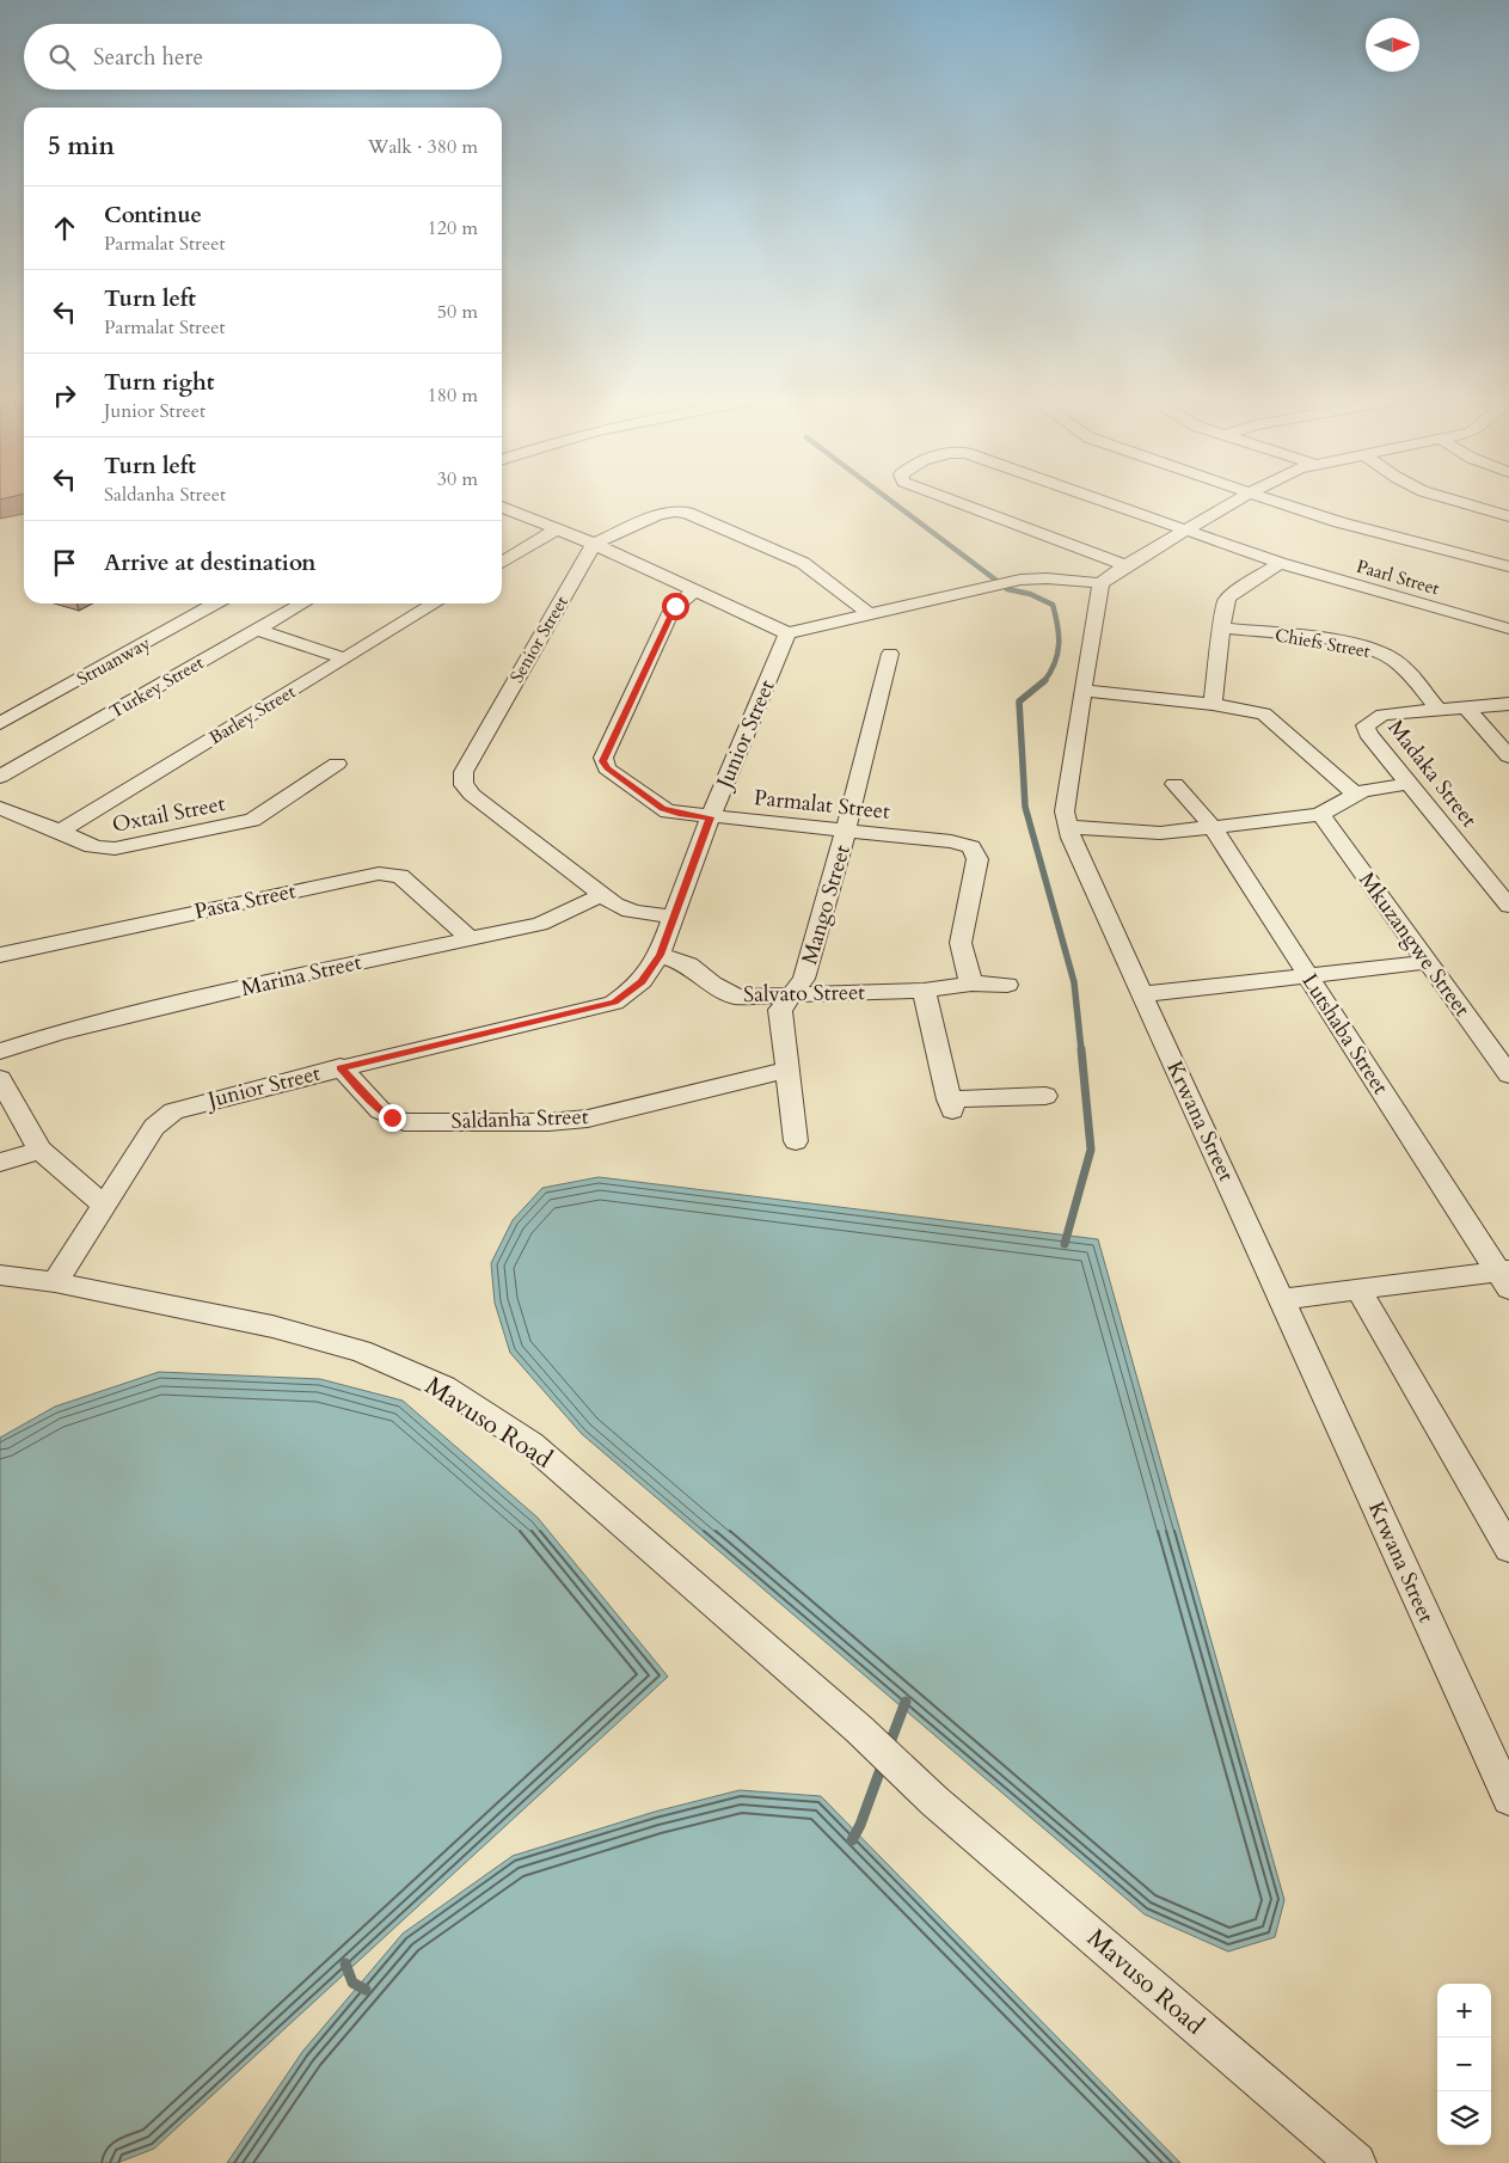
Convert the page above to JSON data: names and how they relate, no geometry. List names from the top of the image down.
{
  "streets": {
    "street": [
      "Paarl Street",
      "Senior Street",
      "Chiefs Street",
      "Struanway",
      "Turkey Street",
      "Barley Street",
      "Junior Street",
      "Madaka Street",
      "Parmalat Street",
      "Oxtail Street",
      "Pasta Street",
      "Mango Street",
      "Mkuzangwe Street",
      "Marina Street",
      "Salvato Street",
      "Lutshaba Street",
      "Saldanha Street",
      "Krwana Street",
      "Mavuso Road"
    ]
  },
  "crossings": [
    ["Senior Street", "Junior Street"],
    ["Senior Street", "Marina Street"],
    ["Chiefs Street", "Madaka Street"],
    ["Barley Street", "Oxtail Street"],
    ["Junior Street", "Parmalat Street"],
    ["Junior Street", "Salvato Street"],
    ["Junior Street", "Saldanha Street"],
    ["Junior Street", "Mavuso Road"],
    ["Parmalat Street", "Mango Street"],
    ["Parmalat Street", "Salvato Street"],
    ["Pasta Street", "Marina Street"],
    ["Mango Street", "Salvato Street"],
    ["Mango Street", "Saldanha Street"]
  ],
  "north": "right",
  "page": {
    "search": "Search here",
    "heading": ["5 min", "Walk · 380 m"],
    "list": [
      ["Continue", "Parmalat Street", "120 m"],
      ["Turn left", "Parmalat Street", "50 m"],
      ["Turn right", "Junior Street", "180 m"],
      ["Turn left", "Saldanha Street", "30 m"],
      "Arrive at destination"
    ],
    "map_buttons": ["+", "−"]
  }
}
